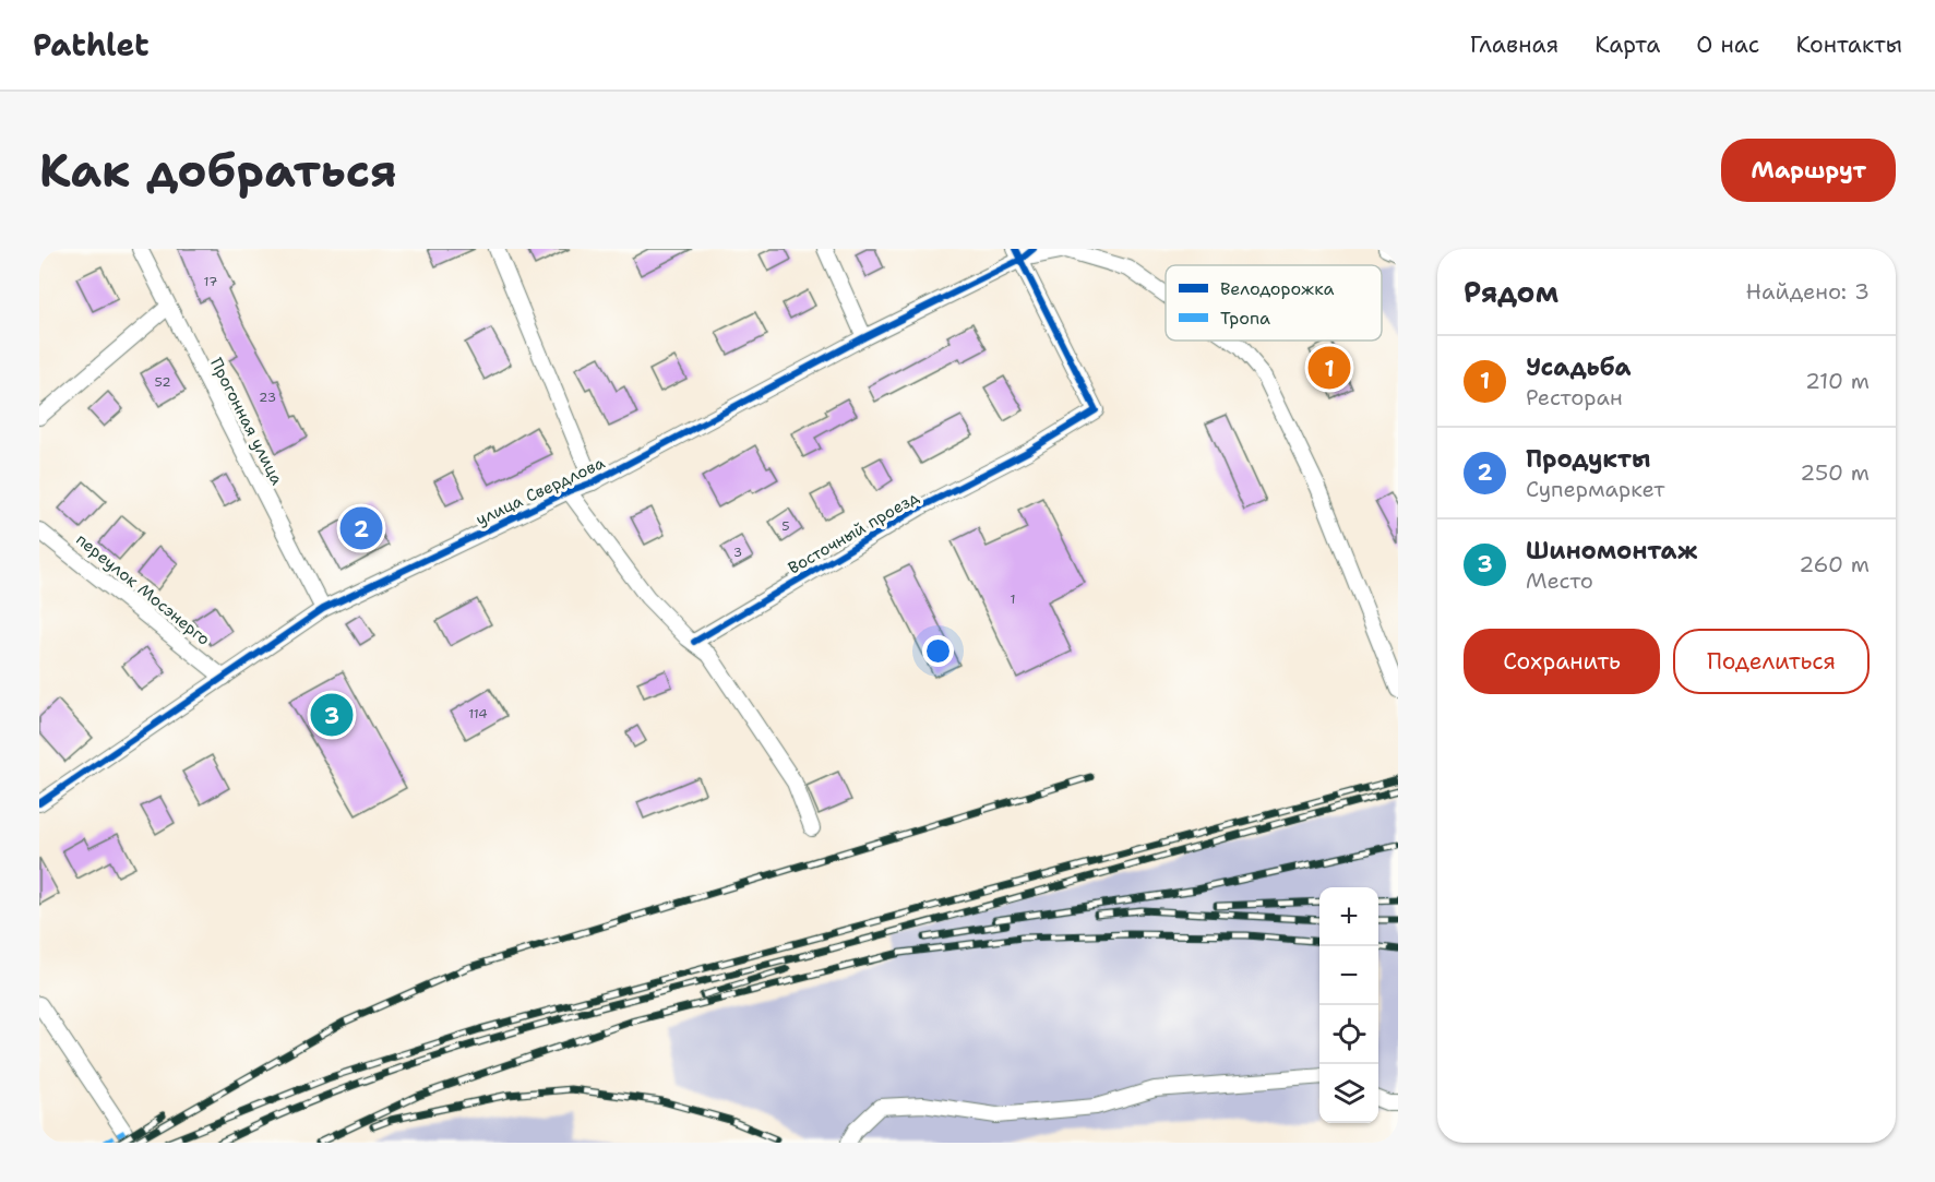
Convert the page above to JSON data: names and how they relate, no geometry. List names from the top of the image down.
{
  "streets": {
    "street": [
      "Прогонная улица",
      "улица Свердлова",
      "Восточный проезд",
      "переулок Мосэнерго"
    ]
  },
  "crossings": [
    ["Прогонная улица", "улица Свердлова"],
    ["улица Свердлова", "Восточный проезд"],
    ["улица Свердлова", "переулок Мосэнерго"]
  ],
  "house_numbers": [
    "17",
    "52",
    "23",
    "5",
    "3",
    "1",
    "114"
  ],
  "legend": ["Велодорожка", "Тропа"],
  "page": {
    "header": "Pathlet",
    "nav": [
      "Главная",
      "Карта",
      "О нас",
      "Контакты"
    ],
    "buttons": [
      "Маршрут",
      ["Сохранить", "Поделиться"]
    ],
    "title": "Как добраться",
    "heading": ["Рядом", "Найдено: 3"],
    "list": [
      {
        "mark": "1",
        "name": "Усадьба",
        "note": "Ресторан",
        "value": "210 m"
      },
      {
        "mark": "2",
        "name": "Продукты",
        "note": "Супермаркет",
        "value": "250 m"
      },
      {
        "mark": "3",
        "name": "Шиномонтаж",
        "note": "Место",
        "value": "260 m"
      }
    ],
    "pins": ["1", "2", "3"],
    "map_buttons": ["+", "−"]
  }
}
